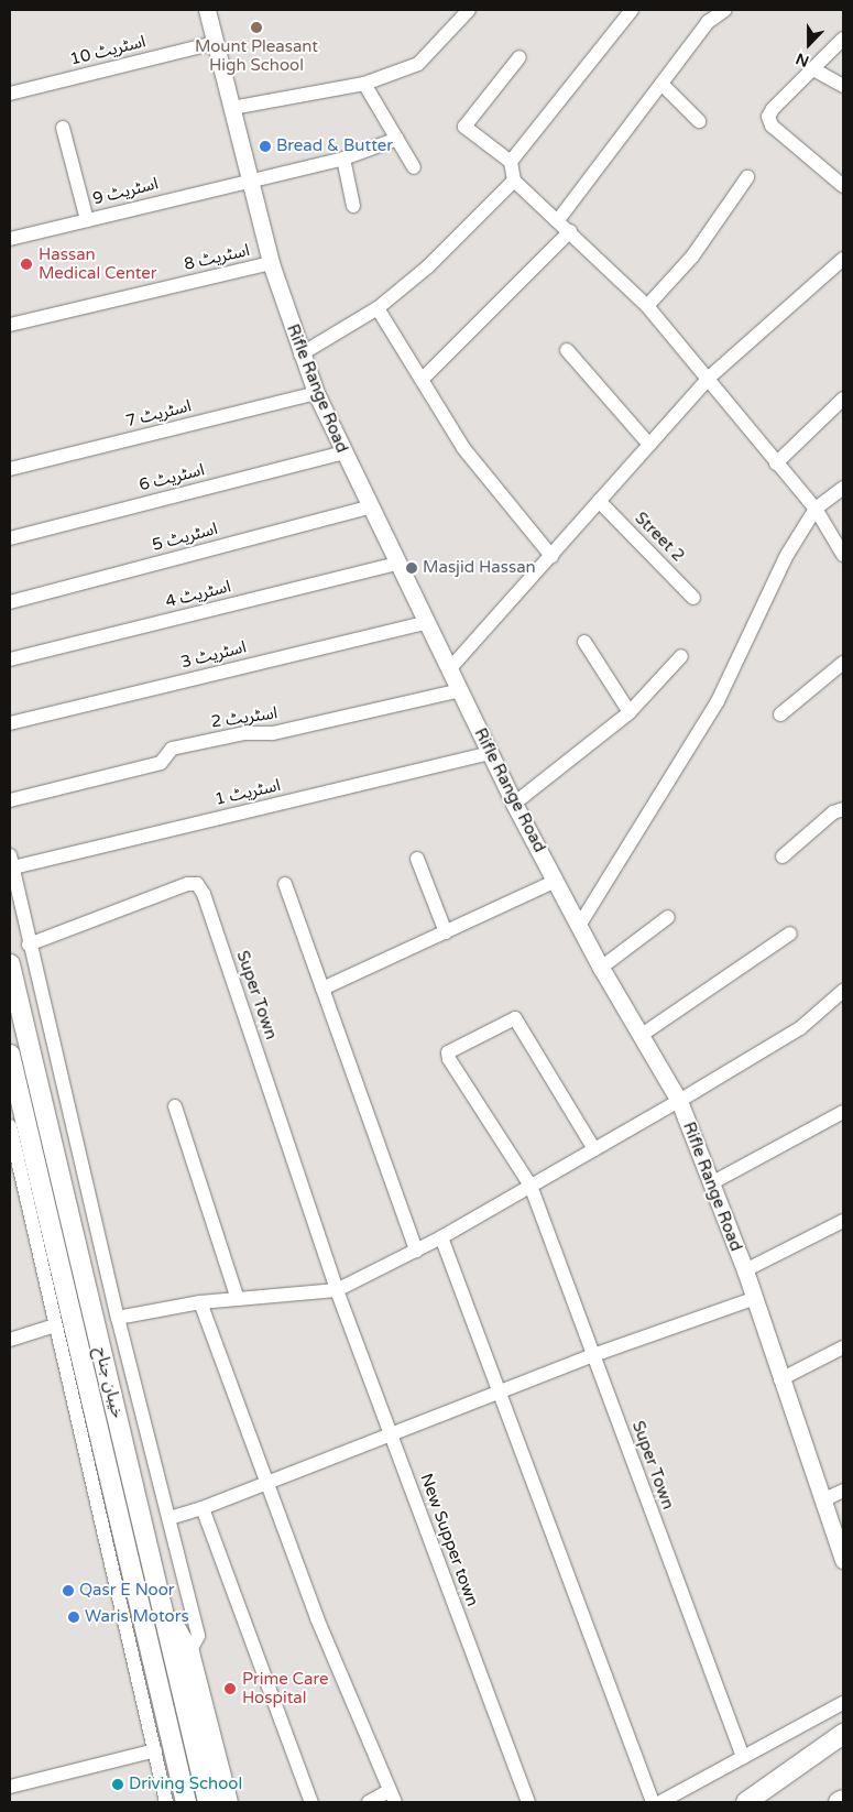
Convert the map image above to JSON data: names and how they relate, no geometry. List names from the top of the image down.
{
  "streets": {
    "main road": ["خیبان جناح"],
    "street": [
      "اسٹریٹ 10",
      "اسٹریٹ 9",
      "اسٹریٹ 8",
      "Rifle Range Road",
      "اسٹریٹ 7",
      "اسٹریٹ 6",
      "اسٹریٹ 5",
      "Street 2",
      "اسٹریٹ 4",
      "اسٹریٹ 3",
      "اسٹریٹ 2",
      "اسٹریٹ 1",
      "Super Town",
      "New Supper town"
    ]
  },
  "crossings": [
    ["اسٹریٹ 10", "Rifle Range Road"],
    ["اسٹریٹ 9", "Rifle Range Road"],
    ["اسٹریٹ 8", "Rifle Range Road"],
    ["Rifle Range Road", "اسٹریٹ 7"],
    ["Rifle Range Road", "اسٹریٹ 6"],
    ["Rifle Range Road", "اسٹریٹ 5"],
    ["Rifle Range Road", "اسٹریٹ 4"],
    ["Rifle Range Road", "اسٹریٹ 3"],
    ["Rifle Range Road", "اسٹریٹ 2"],
    ["Rifle Range Road", "اسٹریٹ 1"],
    ["Super Town", "New Supper town"]
  ],
  "places": [
    "Mount Pleasant High School",
    "Bread & Butter",
    "Hassan Medical Center",
    "Masjid Hassan",
    "Qasr E Noor",
    "Waris Motors",
    "Prime Care Hospital",
    "Driving School"
  ],
  "north": "bottom"
}
